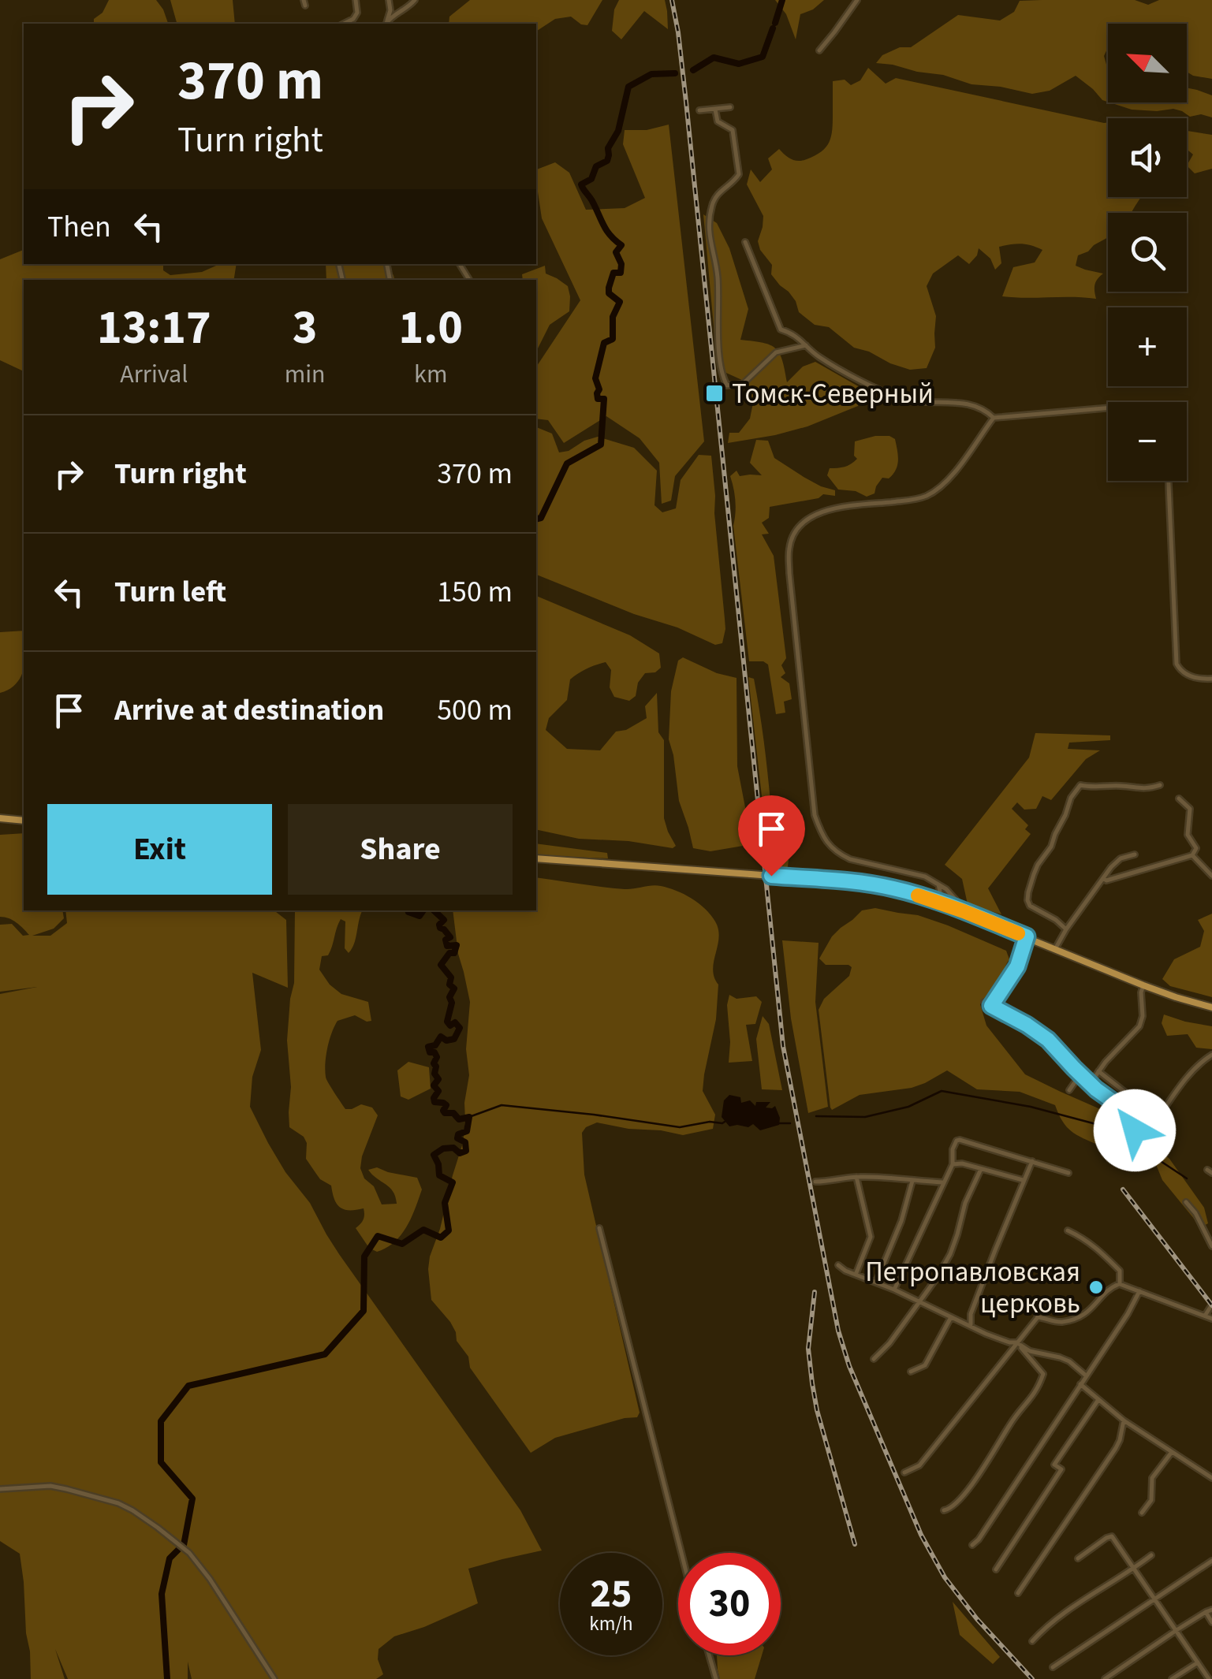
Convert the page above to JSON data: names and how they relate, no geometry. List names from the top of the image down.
{
  "places": {
    "transit": ["Томск-Северный"],
    "other": ["Петропавловская церковь"]
  },
  "north": "top left",
  "page": {
    "map_buttons": ["+", "−"],
    "turn": ["370 m", "Turn right"],
    "then": "Then",
    "eta": [
      "13:17",
      "Arrival",
      "3",
      "min",
      "1.0",
      "km"
    ],
    "list": [
      {
        "name": "Turn right",
        "value": "370 m"
      },
      {
        "name": "Turn left",
        "value": "150 m"
      },
      {
        "name": "Arrive at destination",
        "value": "500 m"
      }
    ],
    "buttons": ["Exit", "Share"],
    "speed": "25 km/h",
    "limit": "30"
  }
}
